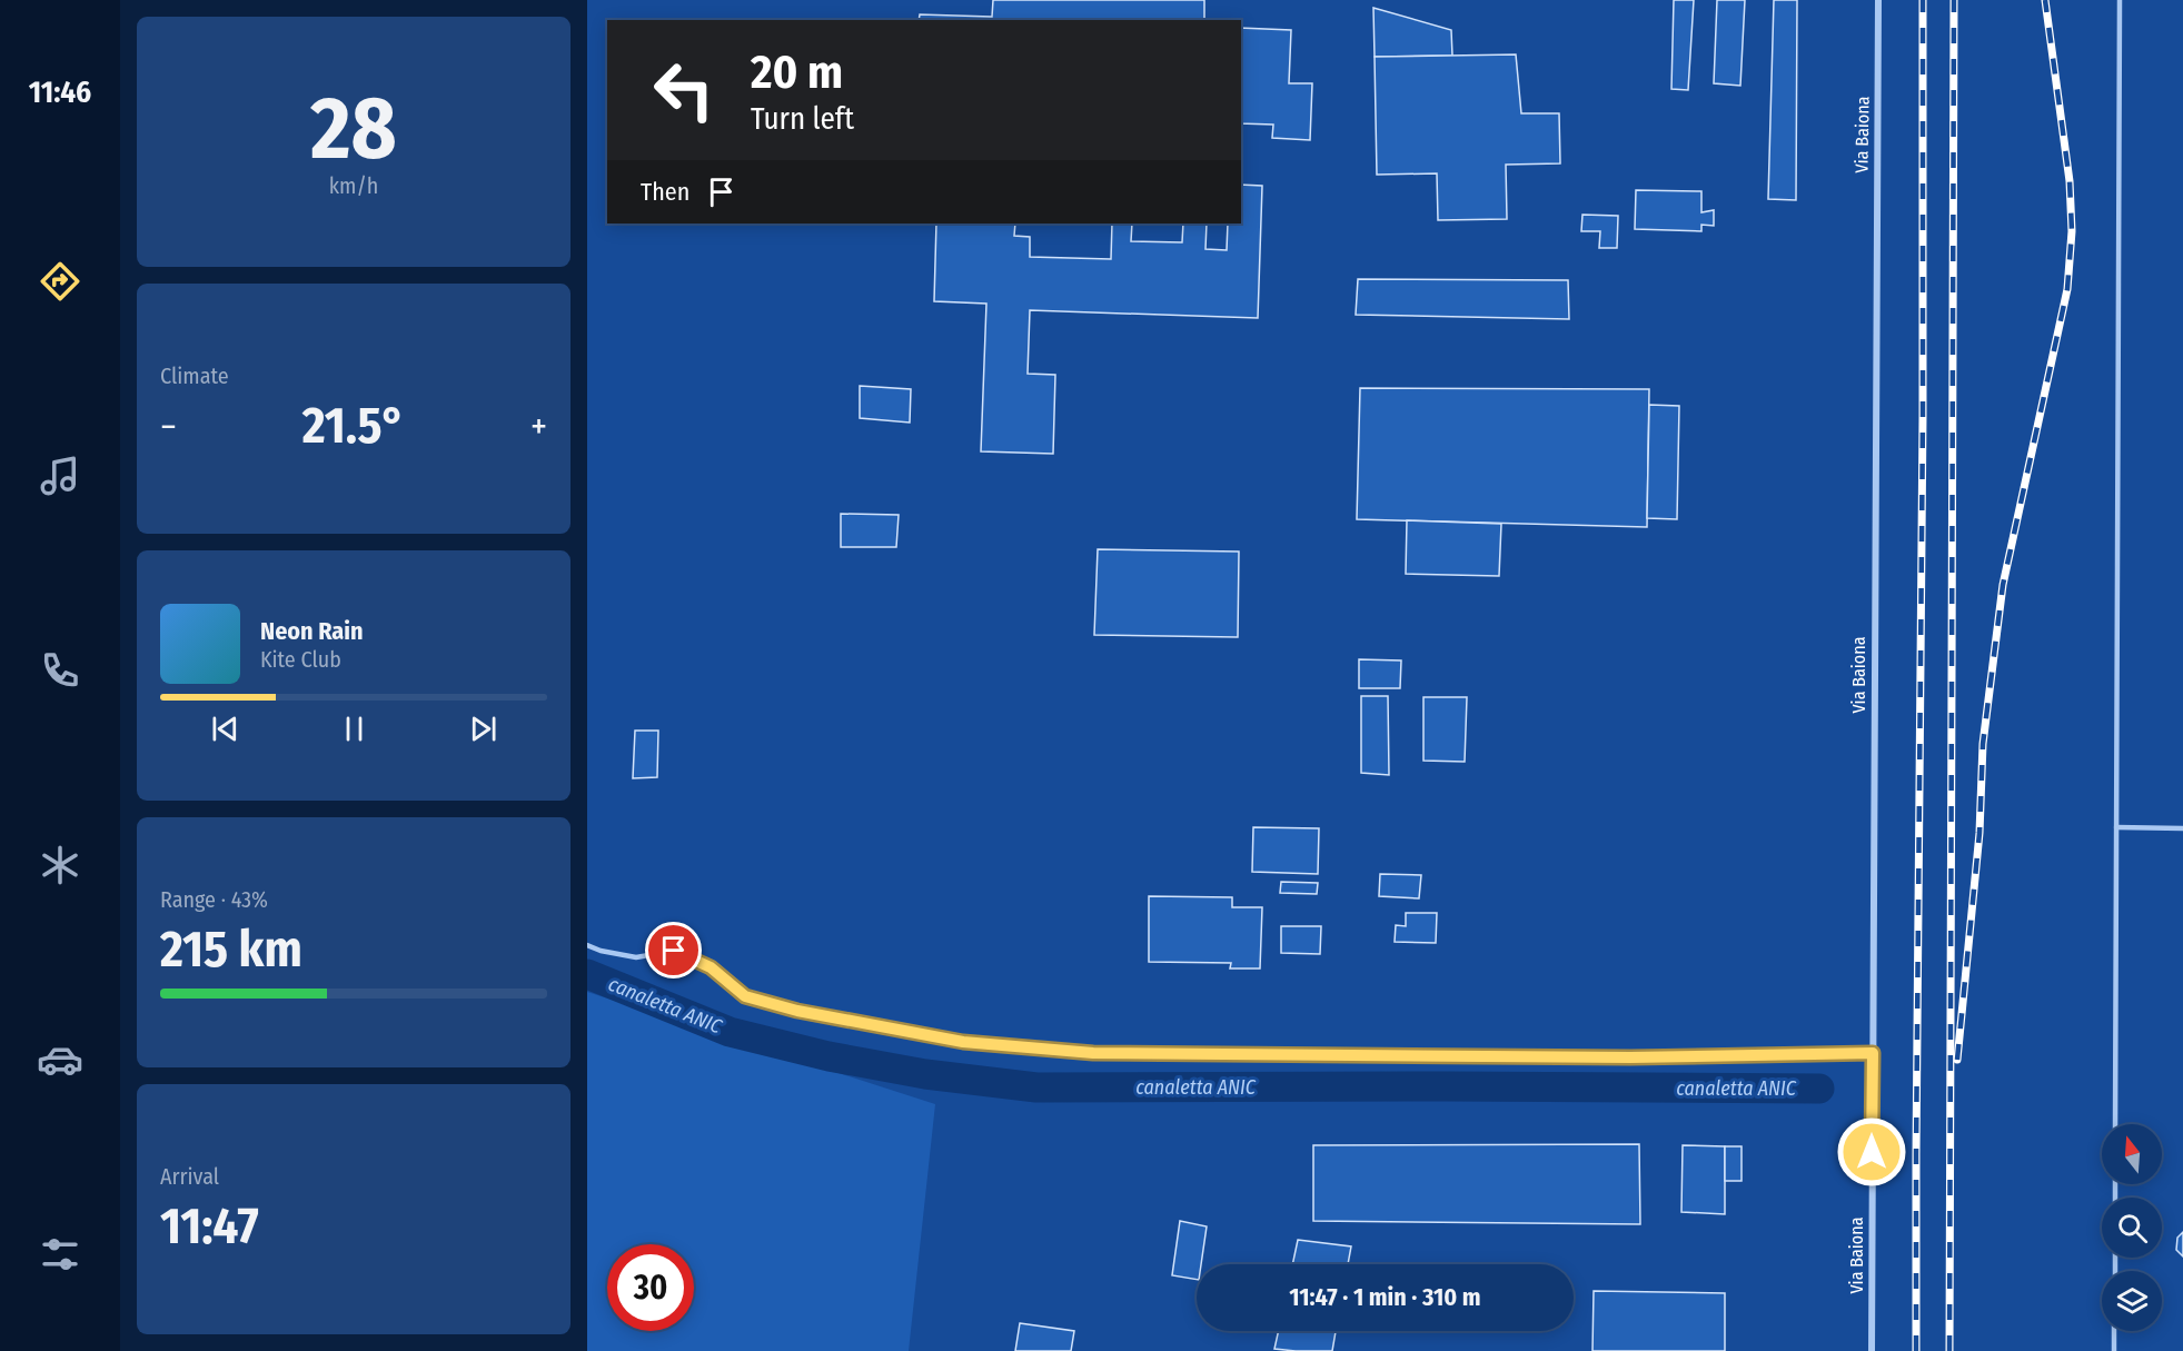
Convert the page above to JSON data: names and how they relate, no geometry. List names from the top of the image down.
{
  "streets": {
    "street": ["Via Baiona"]
  },
  "water": ["canaletta ANIC"],
  "north": "top",
  "page": {
    "tabs": "11:46",
    "tile": [
      ["28", "km/h"],
      "Climate",
      ["Range · 43%", "215 km"],
      ["Arrival", "11:47"]
    ],
    "turn": ["20 m", "Turn left"],
    "then": "Then",
    "heat": ["−", "21.5°", "+"],
    "song": ["Neon Rain", "Kite Club"],
    "limit": "30",
    "trip": "11:47 · 1 min · 310 m"
  }
}
